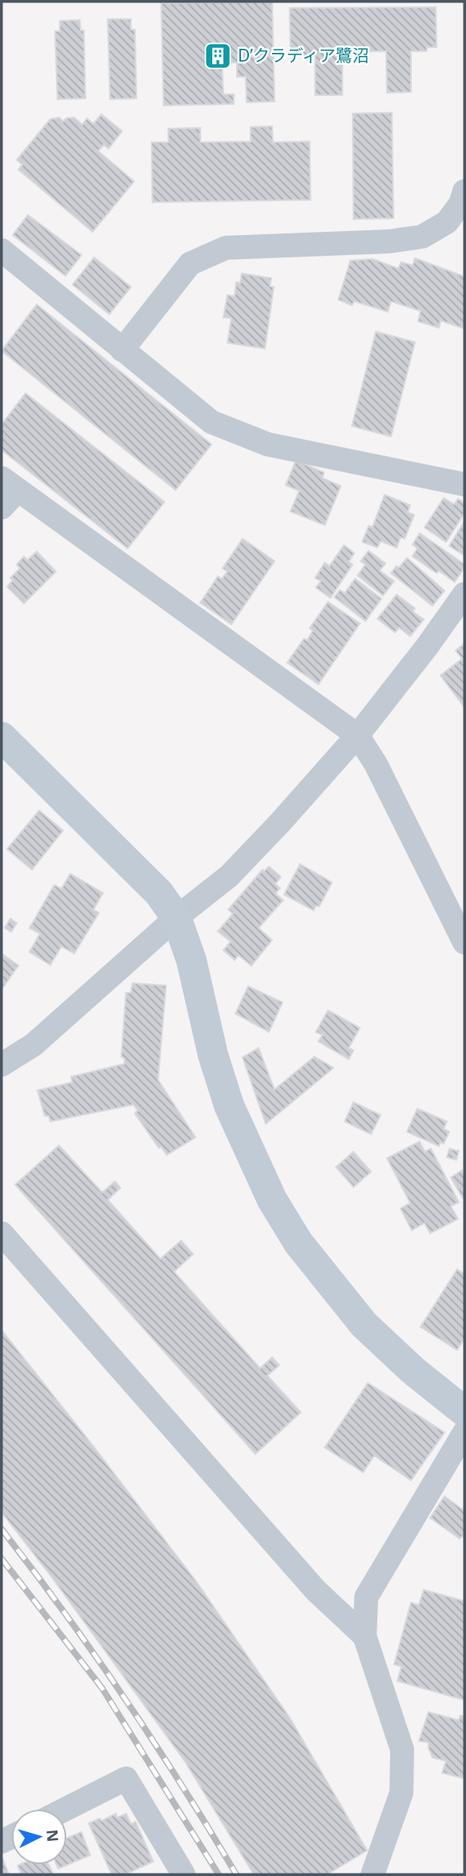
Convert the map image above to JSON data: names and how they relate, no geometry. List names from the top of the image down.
{
  "places": {
    "building": ["D’クラディア鷺沼"]
  },
  "north": "right"
}
